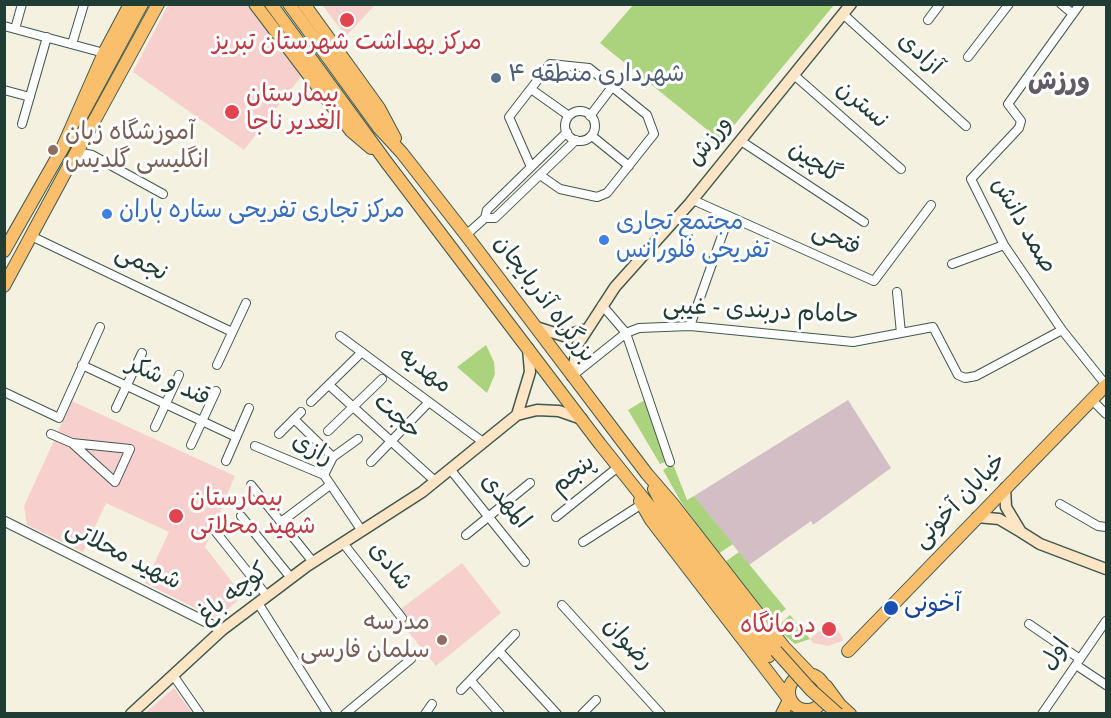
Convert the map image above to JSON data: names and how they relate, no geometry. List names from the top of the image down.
{
  "streets": {
    "main road": [
      "ورزش",
      "بزرگراه آذربایجان",
      "خیابان آخونی",
      "کوچه باغ"
    ],
    "street": [
      "آزادی",
      "نسترن",
      "گلچین",
      "صمد دانش",
      "فتحی",
      "نجمی",
      "حامام دربندی - غیبی",
      "مهدیه",
      "قند و شکر",
      "حجت",
      "رازی",
      "پنجم",
      "المهدی",
      "شهید محلاتی",
      "شادی",
      "رضوان",
      "اول"
    ]
  },
  "crossings": [
    ["آزادی", "ورزش"],
    ["نسترن", "ورزش"],
    ["ورزش", "گلچین"],
    ["ورزش", "فتحی"],
    ["ورزش", "بزرگراه آذربایجان"],
    ["ورزش", "حامام دربندی - غیبی"],
    ["صمد دانش", "حامام دربندی - غیبی"],
    ["صمد دانش", "خیابان آخونی"],
    ["بزرگراه آذربایجان", "حامام دربندی - غیبی"],
    ["بزرگراه آذربایجان", "پنجم"],
    ["مهدیه", "کوچه باغ"],
    ["حجت", "کوچه باغ"],
    ["رازی", "کوچه باغ"],
    ["المهدی", "کوچه باغ"],
    ["شهید محلاتی", "کوچه باغ"],
    ["شادی", "کوچه باغ"]
  ],
  "districts": ["ورزش"],
  "places": [
    "مرکز بهداشت شهرستان تبریز",
    "شهرداری منطقه ۴",
    "بیمارستان الغدیر ناجا",
    "آموزشگاه زبان انگلیسی گلدیس",
    "مرکز تجاری تفریحی ستاره باران",
    "مجتمع تجاری تفریحی فلورانس",
    "بیمارستان شهید محلاتی",
    "آخونی",
    "درمانگاه",
    "مدرسه سلمان فارسی"
  ]
}
